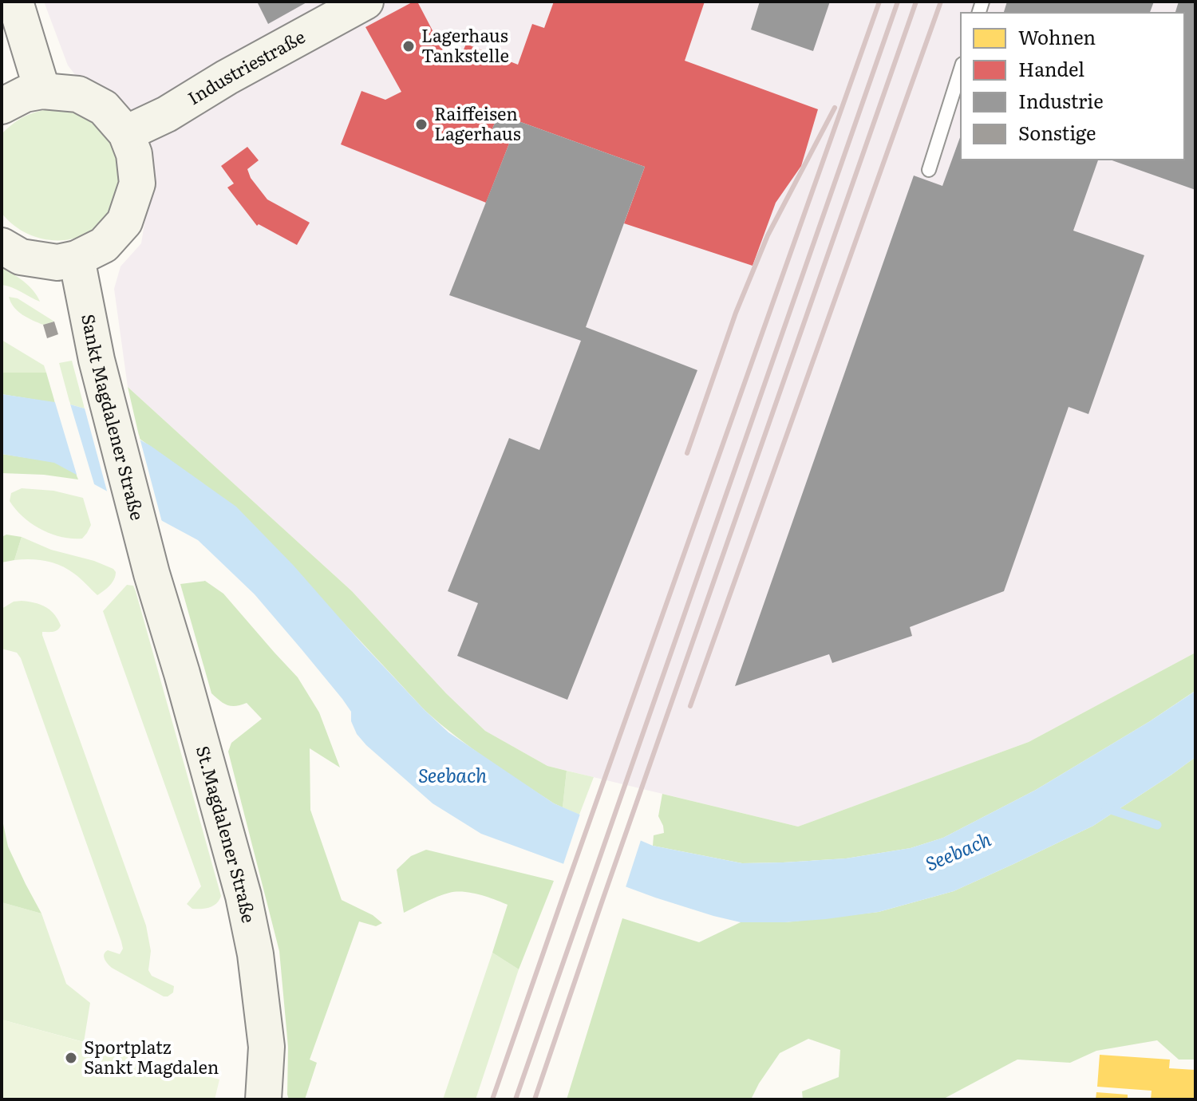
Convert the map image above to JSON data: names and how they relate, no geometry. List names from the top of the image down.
{
  "streets": {
    "street": ["Industriestraße", "Sankt Magdalener Straße", "St.Magdalener Straße"]
  },
  "crossings": [
    ["Sankt Magdalener Straße", "St.Magdalener Straße"]
  ],
  "water": ["Seebach"],
  "places": ["Lagerhaus Tankstelle", "Raiffeisen Lagerhaus", "Sportplatz Sankt Magdalen"],
  "legend": [
    "Wohnen",
    "Handel",
    "Industrie",
    "Sonstige"
  ]
}
